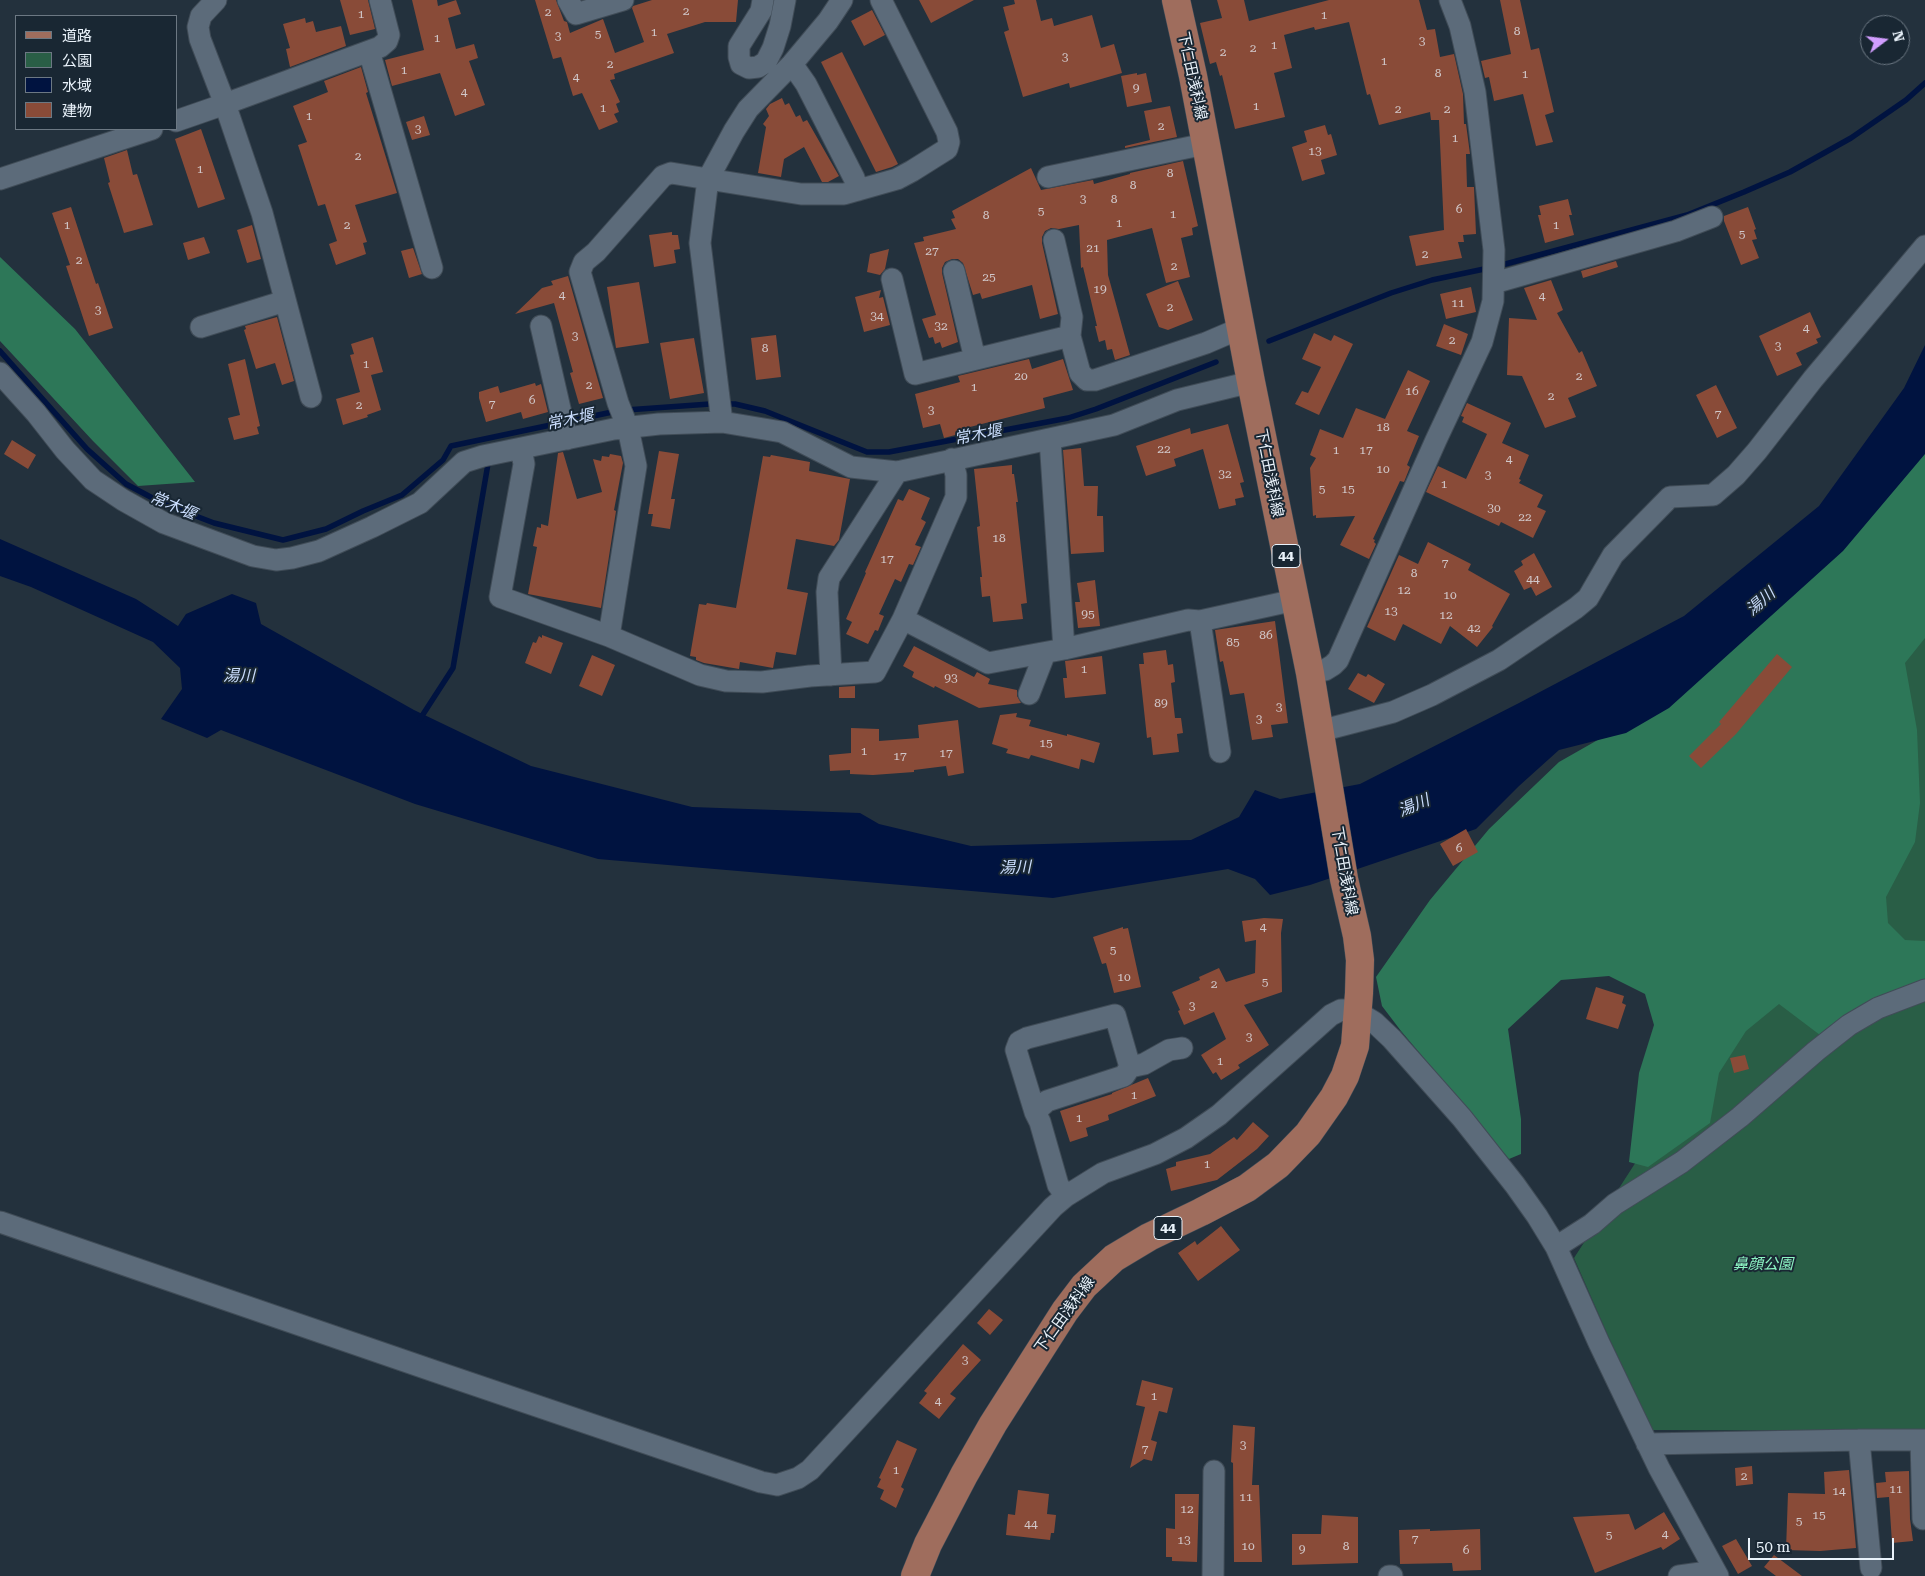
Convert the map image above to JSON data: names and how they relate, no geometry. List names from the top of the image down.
{
  "streets": {
    "main road": ["下仁田浅科線", "44"]
  },
  "water": ["常木堰", "湯川"],
  "parks": ["鼻顔公園"],
  "house_numbers": [
    "2",
    "2",
    "1",
    "1",
    "8",
    "1",
    "5",
    "3",
    "1",
    "3",
    "1",
    "2",
    "2",
    "3",
    "1",
    "2",
    "1",
    "8",
    "1",
    "4",
    "9",
    "4",
    "1",
    "1",
    "2",
    "2",
    "1",
    "2",
    "3",
    "1",
    "13",
    "2",
    "1",
    "8",
    "8",
    "3",
    "8",
    "6",
    "5",
    "1",
    "8",
    "1",
    "1",
    "2",
    "1",
    "5",
    "21",
    "27",
    "2",
    "2",
    "2",
    "25",
    "19",
    "4",
    "4",
    "11",
    "2",
    "3",
    "34",
    "32",
    "4",
    "3",
    "2",
    "3",
    "8",
    "1",
    "20",
    "2",
    "2",
    "1",
    "16",
    "2",
    "6",
    "7",
    "2",
    "3",
    "7",
    "18",
    "22",
    "1",
    "17",
    "4",
    "10",
    "32",
    "3",
    "1",
    "5",
    "15",
    "30",
    "22",
    "18",
    "17",
    "7",
    "8",
    "44",
    "12",
    "10",
    "13",
    "95",
    "12",
    "42",
    "86",
    "85",
    "1",
    "93",
    "89",
    "3",
    "3",
    "15",
    "1",
    "17",
    "17",
    "6",
    "4",
    "5",
    "10",
    "5",
    "2",
    "3",
    "3",
    "1",
    "1",
    "1",
    "1",
    "3",
    "1",
    "4",
    "3",
    "7",
    "1",
    "2",
    "11",
    "14",
    "11",
    "12",
    "15",
    "5",
    "44",
    "4",
    "5",
    "7",
    "13",
    "10",
    "8",
    "9",
    "6"
  ],
  "legend": [
    "道路",
    "公園",
    "水域",
    "建物"
  ],
  "scale_bar": "50 m",
  "north": "right"
}
